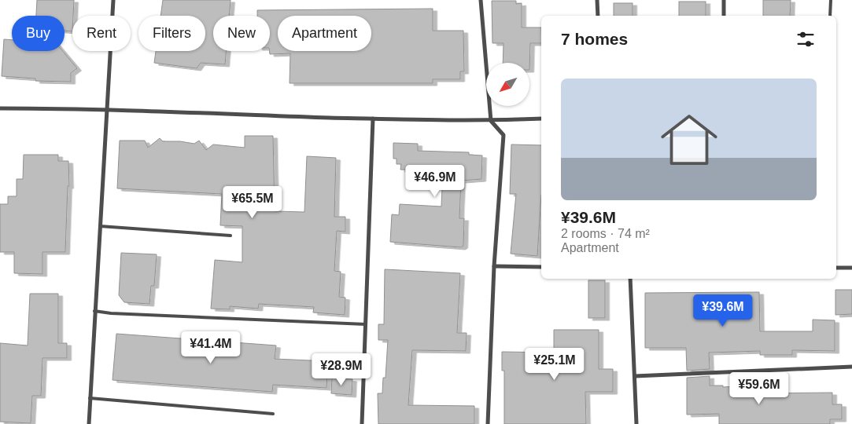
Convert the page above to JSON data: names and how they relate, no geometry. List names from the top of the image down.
{
  "north": "bottom left",
  "page": {
    "chip": [
      "Buy",
      "Rent",
      "Filters",
      "New",
      "Apartment"
    ],
    "heading": "7 homes",
    "list": [
      {
        "name": "¥39.6M",
        "note": "2 rooms · 74 m² · Apartment"
      }
    ],
    "price": [
      "¥46.9M",
      "¥65.5M",
      "¥39.6M",
      "¥41.4M",
      "¥25.1M",
      "¥28.9M",
      "¥59.6M"
    ]
  }
}
